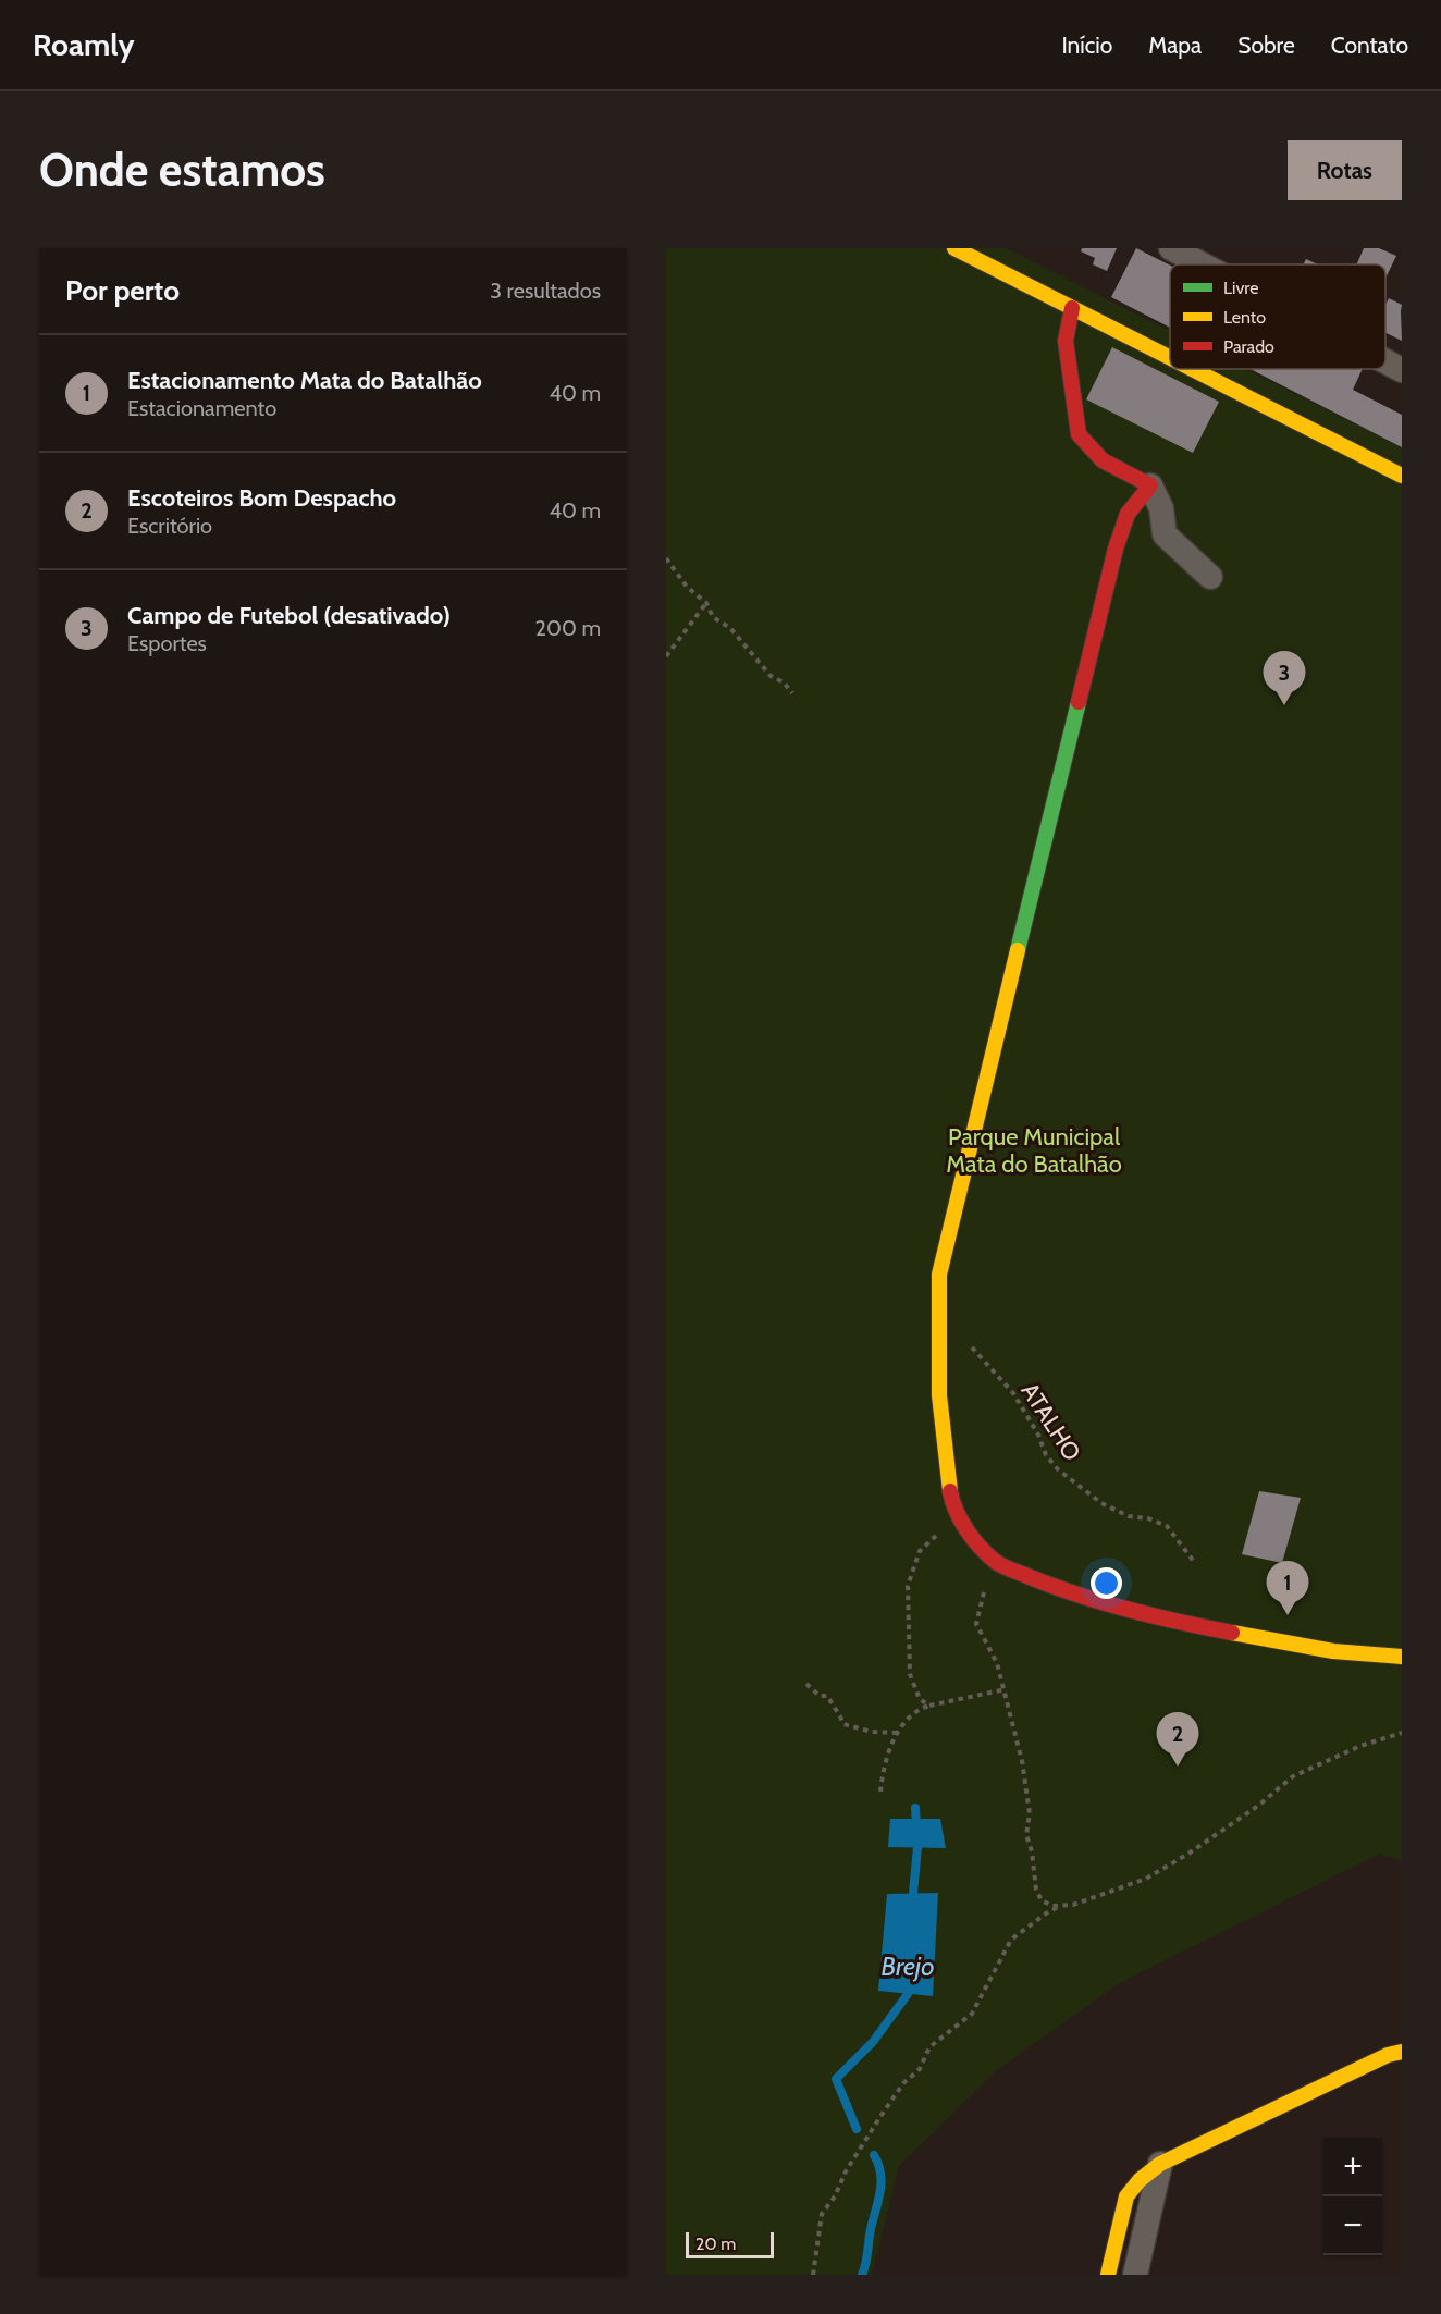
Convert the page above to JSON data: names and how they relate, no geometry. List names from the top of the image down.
{
  "streets": {
    "path": ["ATALHO"]
  },
  "water": ["Brejo"],
  "parks": ["Parque Municipal Mata do Batalhão"],
  "legend": ["Livre", "Lento", "Parado"],
  "scale_bar": "20 m",
  "page": {
    "header": "Roamly",
    "nav": [
      "Início",
      "Mapa",
      "Sobre",
      "Contato"
    ],
    "buttons": "Rotas",
    "title": "Onde estamos",
    "heading": ["Por perto", "3 resultados"],
    "list": [
      {
        "mark": "1",
        "name": "Estacionamento Mata do Batalhão",
        "note": "Estacionamento",
        "value": "40 m"
      },
      {
        "mark": "2",
        "name": "Escoteiros Bom Despacho",
        "note": "Escritório",
        "value": "40 m"
      },
      {
        "mark": "3",
        "name": "Campo de Futebol (desativado)",
        "note": "Esportes",
        "value": "200 m"
      }
    ],
    "pins": ["3", "1", "2"],
    "map_buttons": ["+", "−"],
    "scale": "20 m"
  }
}
